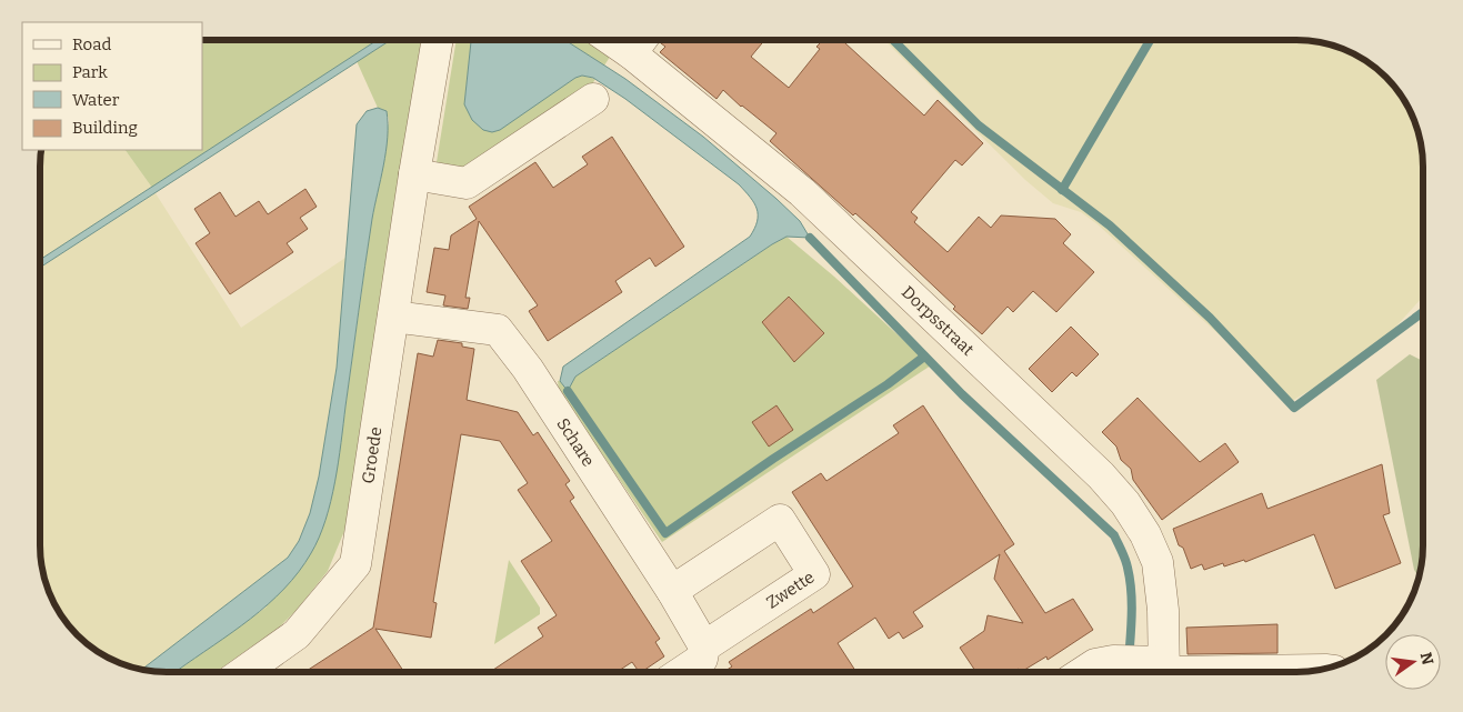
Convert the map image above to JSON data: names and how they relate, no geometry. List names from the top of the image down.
{
  "streets": {
    "street": [
      "Dorpsstraat",
      "Schare",
      "Groede",
      "Zwette"
    ]
  },
  "crossings": [
    ["Schare", "Groede"],
    ["Schare", "Zwette"]
  ],
  "legend": [
    "Road",
    "Park",
    "Water",
    "Building"
  ],
  "north": "right"
}
